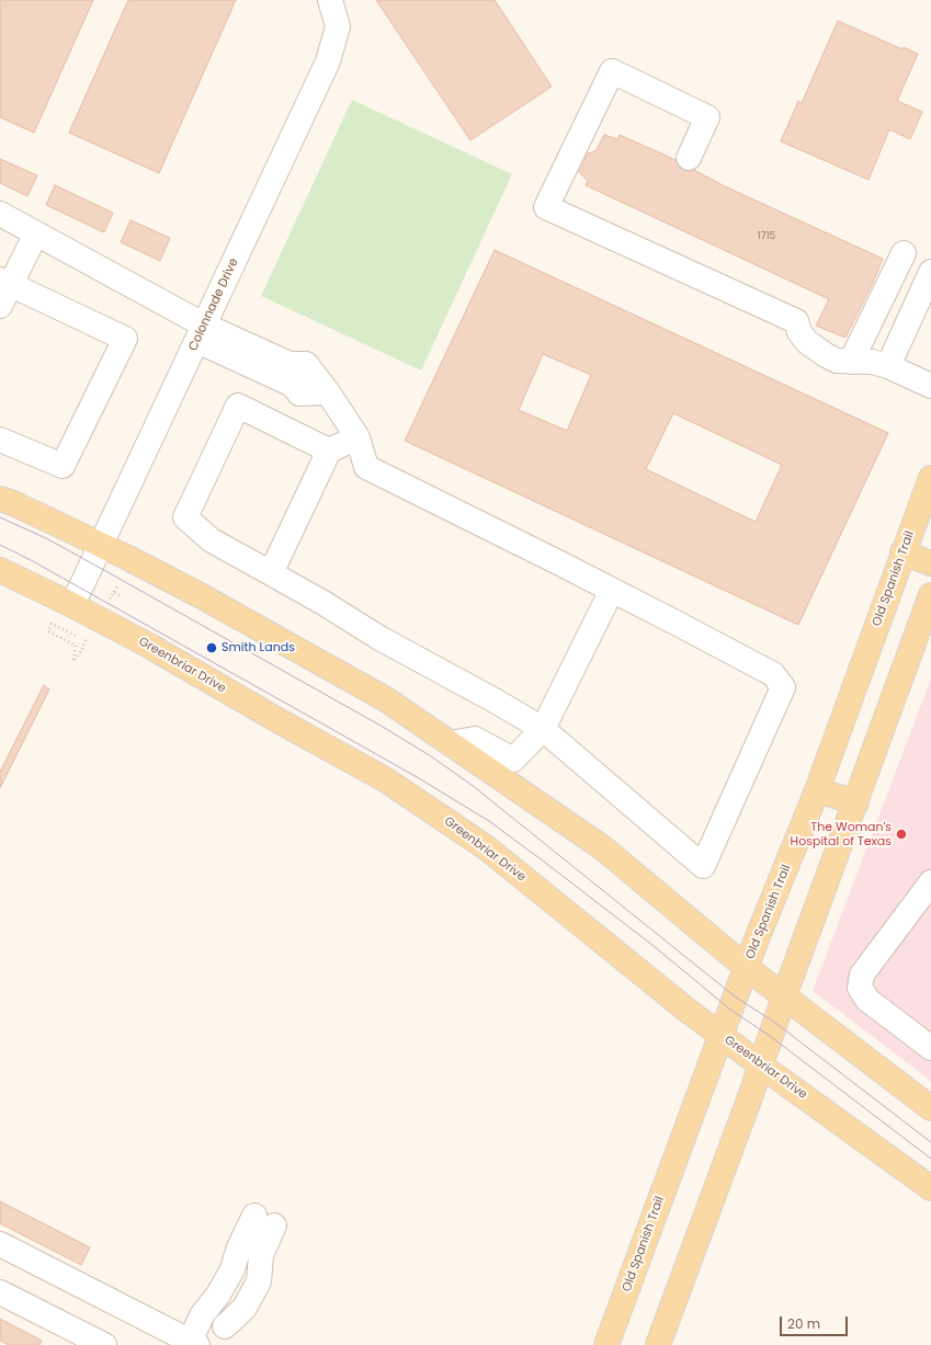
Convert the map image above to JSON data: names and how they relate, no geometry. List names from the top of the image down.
{
  "streets": {
    "main road": ["Old Spanish Trail", "Greenbriar Drive"],
    "street": ["Colonnade Drive"]
  },
  "crossings": [
    ["Colonnade Drive", "Greenbriar Drive"],
    ["Old Spanish Trail", "Greenbriar Drive"]
  ],
  "places": ["Smith Lands", "The Woman's Hospital of Texas"],
  "house_numbers": ["1715"],
  "scale_bar": "20 m"
}
